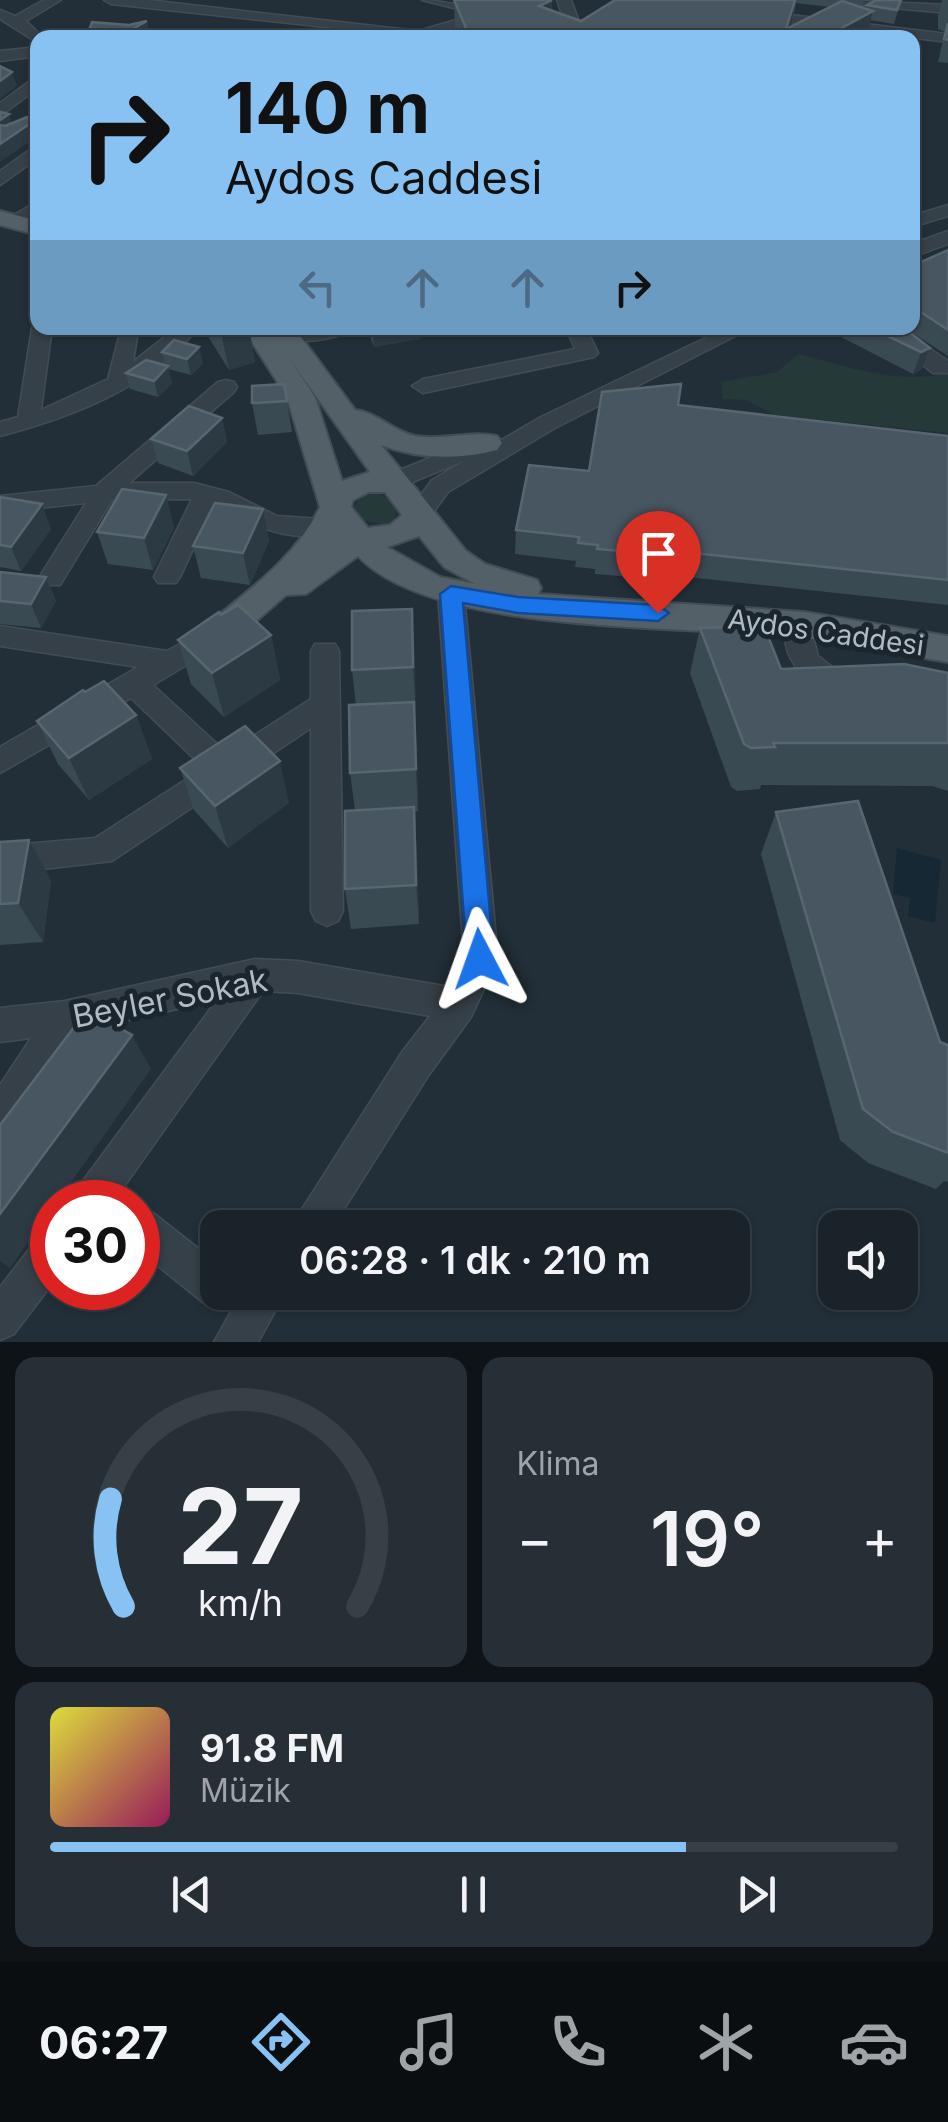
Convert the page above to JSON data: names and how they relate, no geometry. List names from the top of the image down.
{
  "streets": {
    "main road": ["Aydos Caddesi"],
    "street": ["Beyler Sokak"]
  },
  "page": {
    "turn": ["140 m", "Aydos Caddesi"],
    "limit": "30",
    "trip": "06:28 · 1 dk · 210 m",
    "tile": "Klima",
    "heat": ["−", "19°", "+"],
    "song": ["91.8 FM", "Müzik"],
    "tabs": "06:27",
    "gauge": ["27", "km/h"]
  }
}
